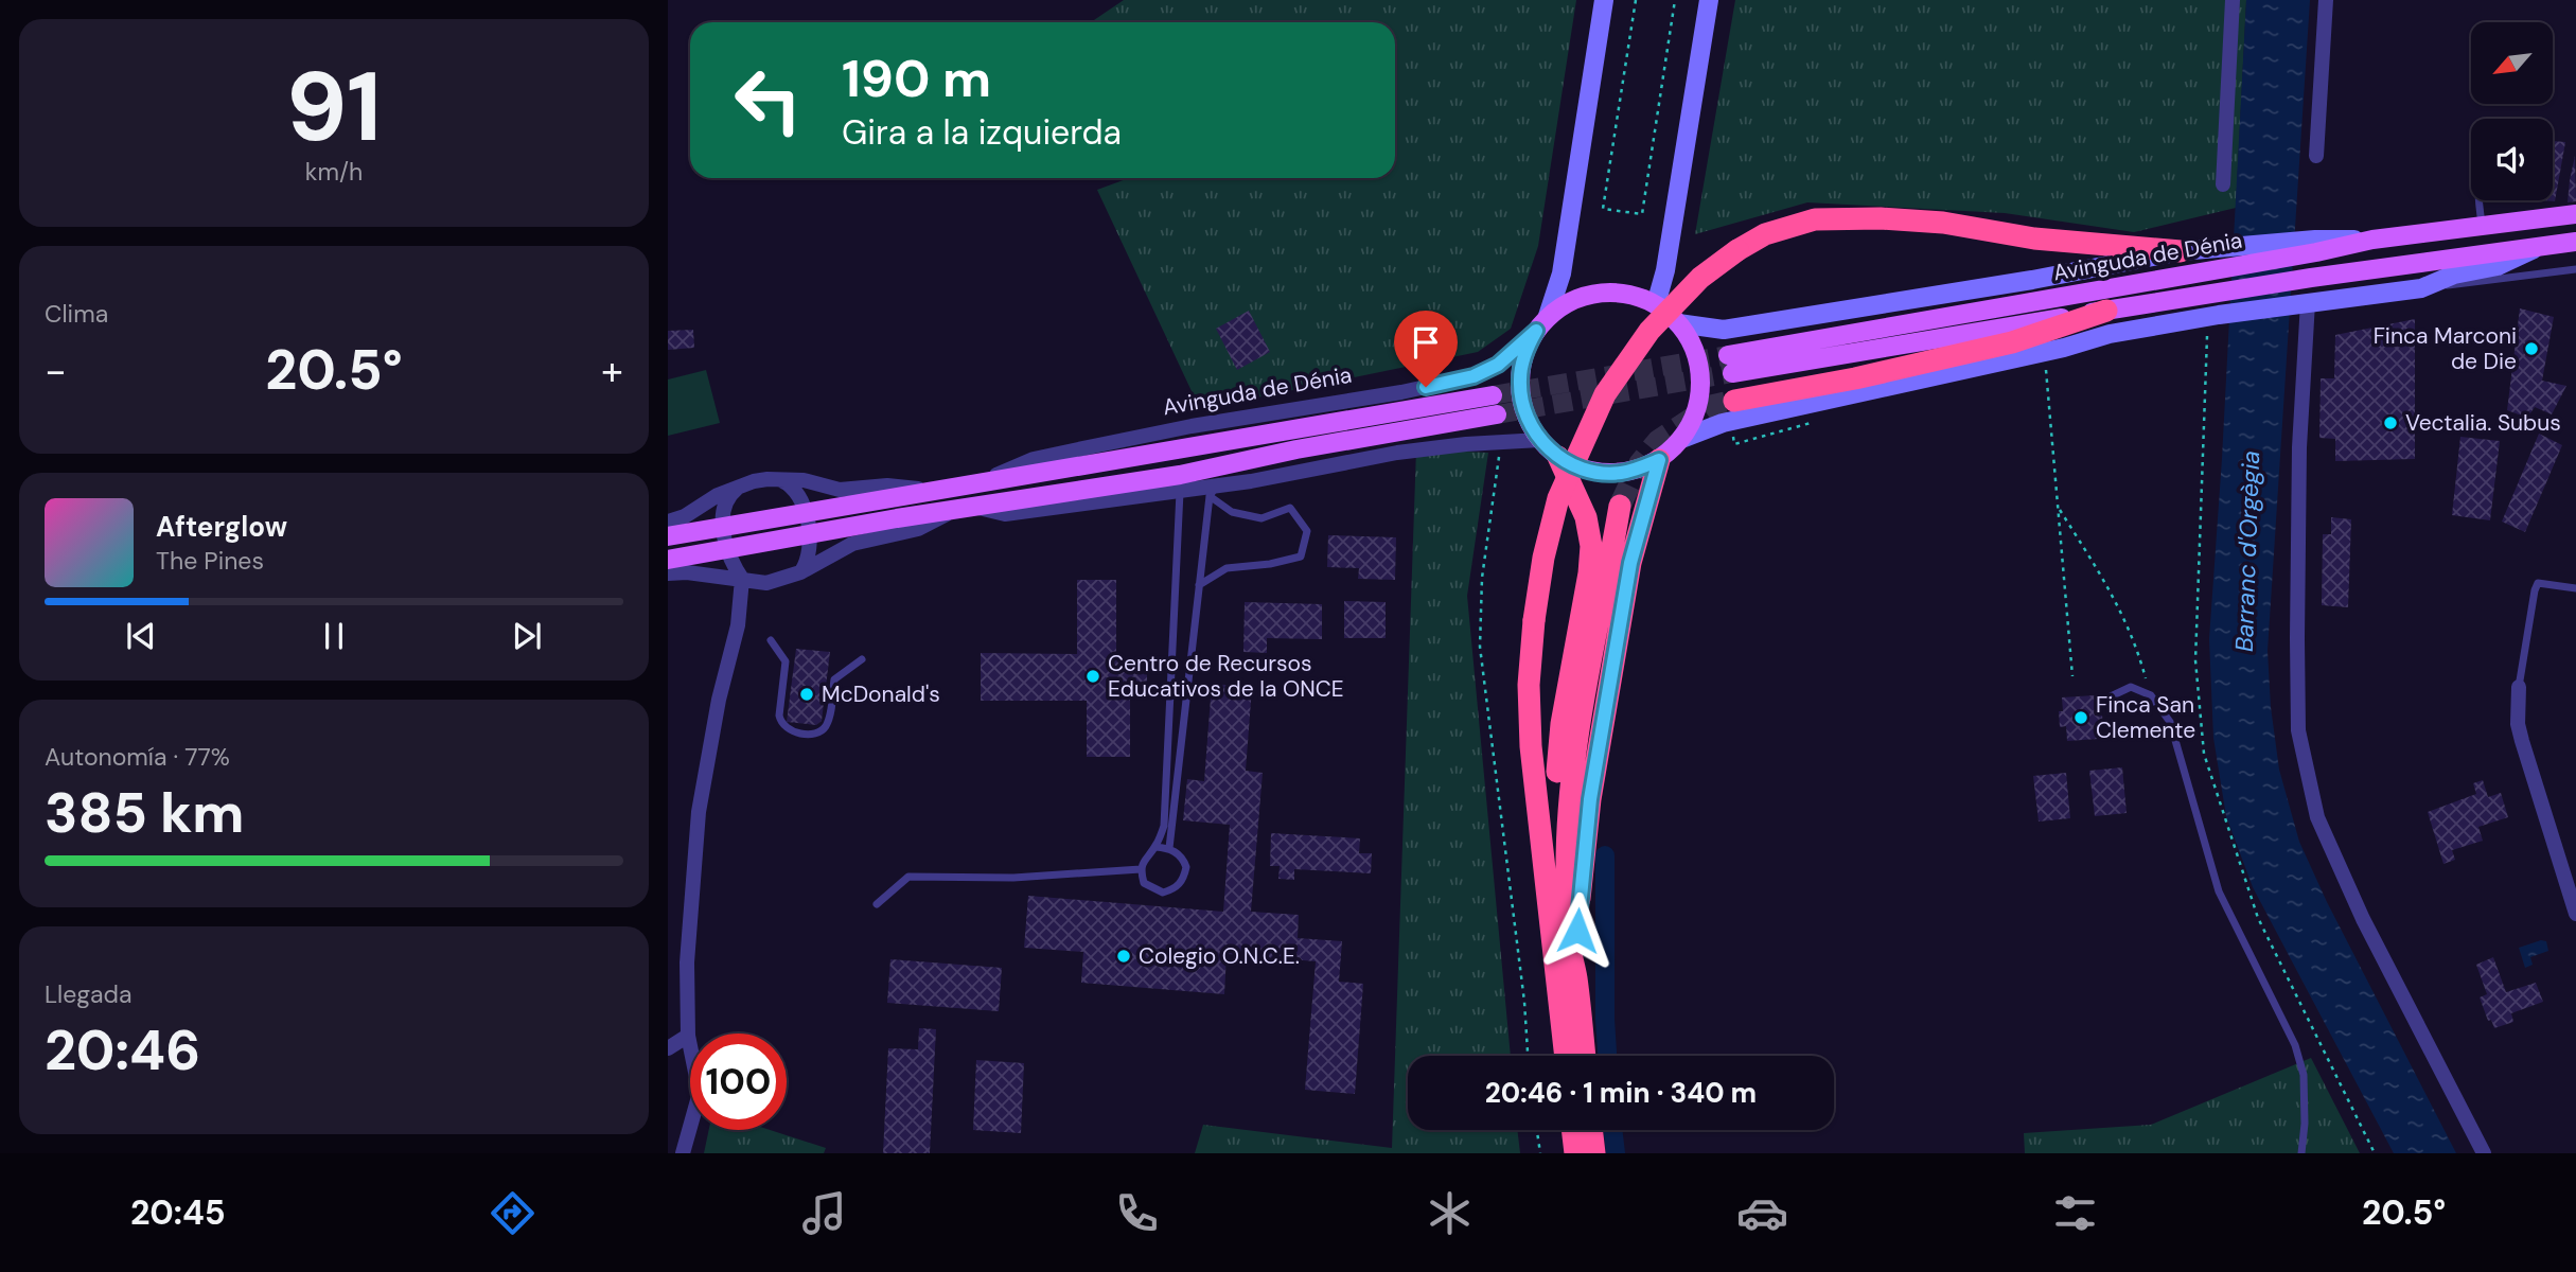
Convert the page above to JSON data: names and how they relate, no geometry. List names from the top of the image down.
{
  "streets": {
    "main road": ["Avinguda de Dénia"]
  },
  "water": ["Barranc d'Orgègia"],
  "places": [
    "Finca Marconi de Die",
    "Vectalia. Subus",
    "Centro de Recursos Educativos de la ONCE",
    "McDonald's",
    "Finca San Clemente",
    "Colegio O.N.C.E."
  ],
  "north": "bottom left",
  "page": {
    "tile": [
      ["91", "km/h"],
      "Clima",
      ["Autonomía · 77%", "385 km"],
      ["Llegada", "20:46"]
    ],
    "turn": ["190 m", "Gira a la izquierda"],
    "heat": ["−", "20.5°", "+"],
    "song": ["Afterglow", "The Pines"],
    "limit": "100",
    "trip": "20:46 · 1 min · 340 m",
    "tabs": ["20:45", "20.5°"]
  }
}
